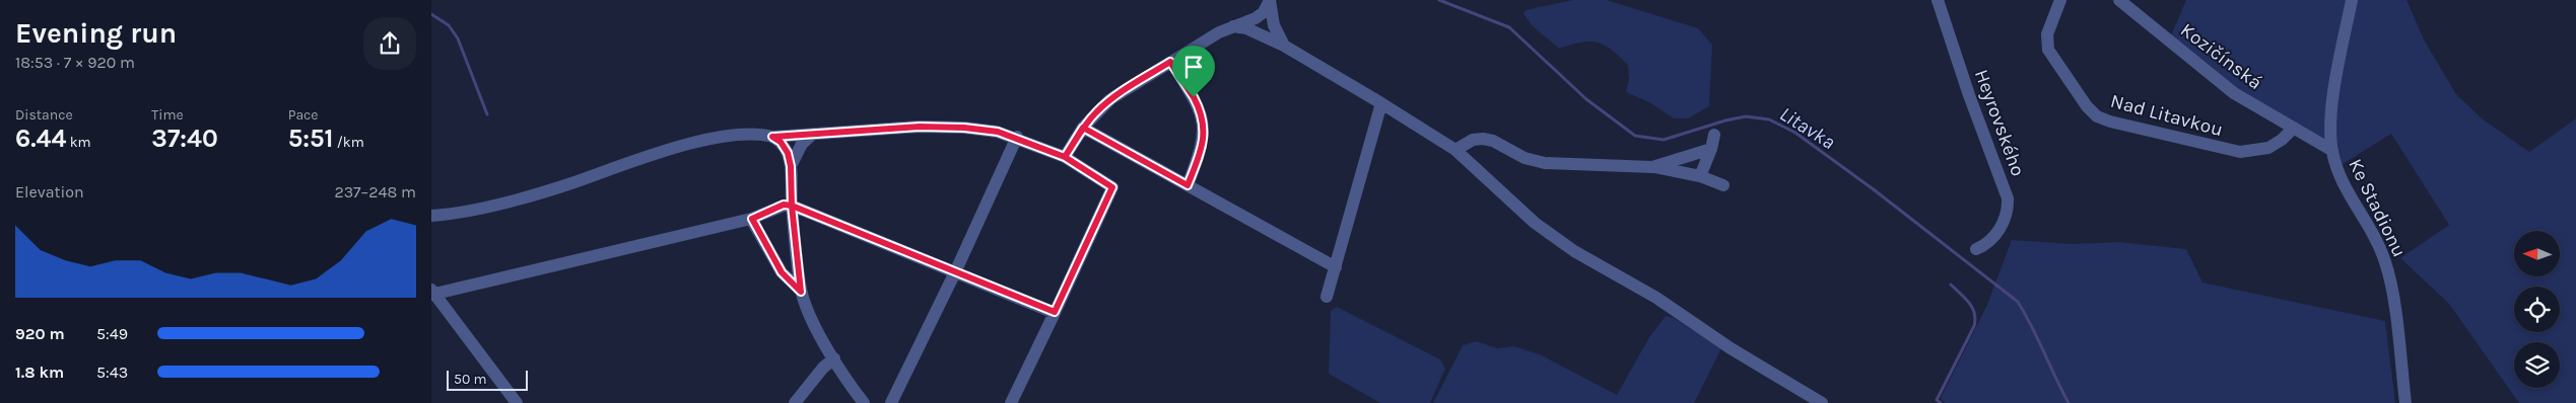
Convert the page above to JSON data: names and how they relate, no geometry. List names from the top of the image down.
{
  "streets": {
    "street": [
      "Kozičínská",
      "Nad Litavkou",
      "Heyrovského",
      "Ke Stadionu"
    ]
  },
  "crossings": [
    ["Kozičínská", "Nad Litavkou"],
    ["Kozičínská", "Ke Stadionu"]
  ],
  "water": ["Litavka"],
  "scale_bar": "50 m",
  "north": "left",
  "page": {
    "heading": ["Evening run", "18:53 · 7 × 920 m"],
    "stats": [
      ["Distance", "6.44 km"],
      ["Time", "37:40"],
      ["Pace", "5:51 /km"]
    ],
    "chart": ["Elevation", "237–248 m"],
    "list": [
      {
        "name": "920 m",
        "note": "5:49"
      },
      {
        "name": "1.8 km",
        "note": "5:43"
      }
    ],
    "scale": "50 m"
  }
}
